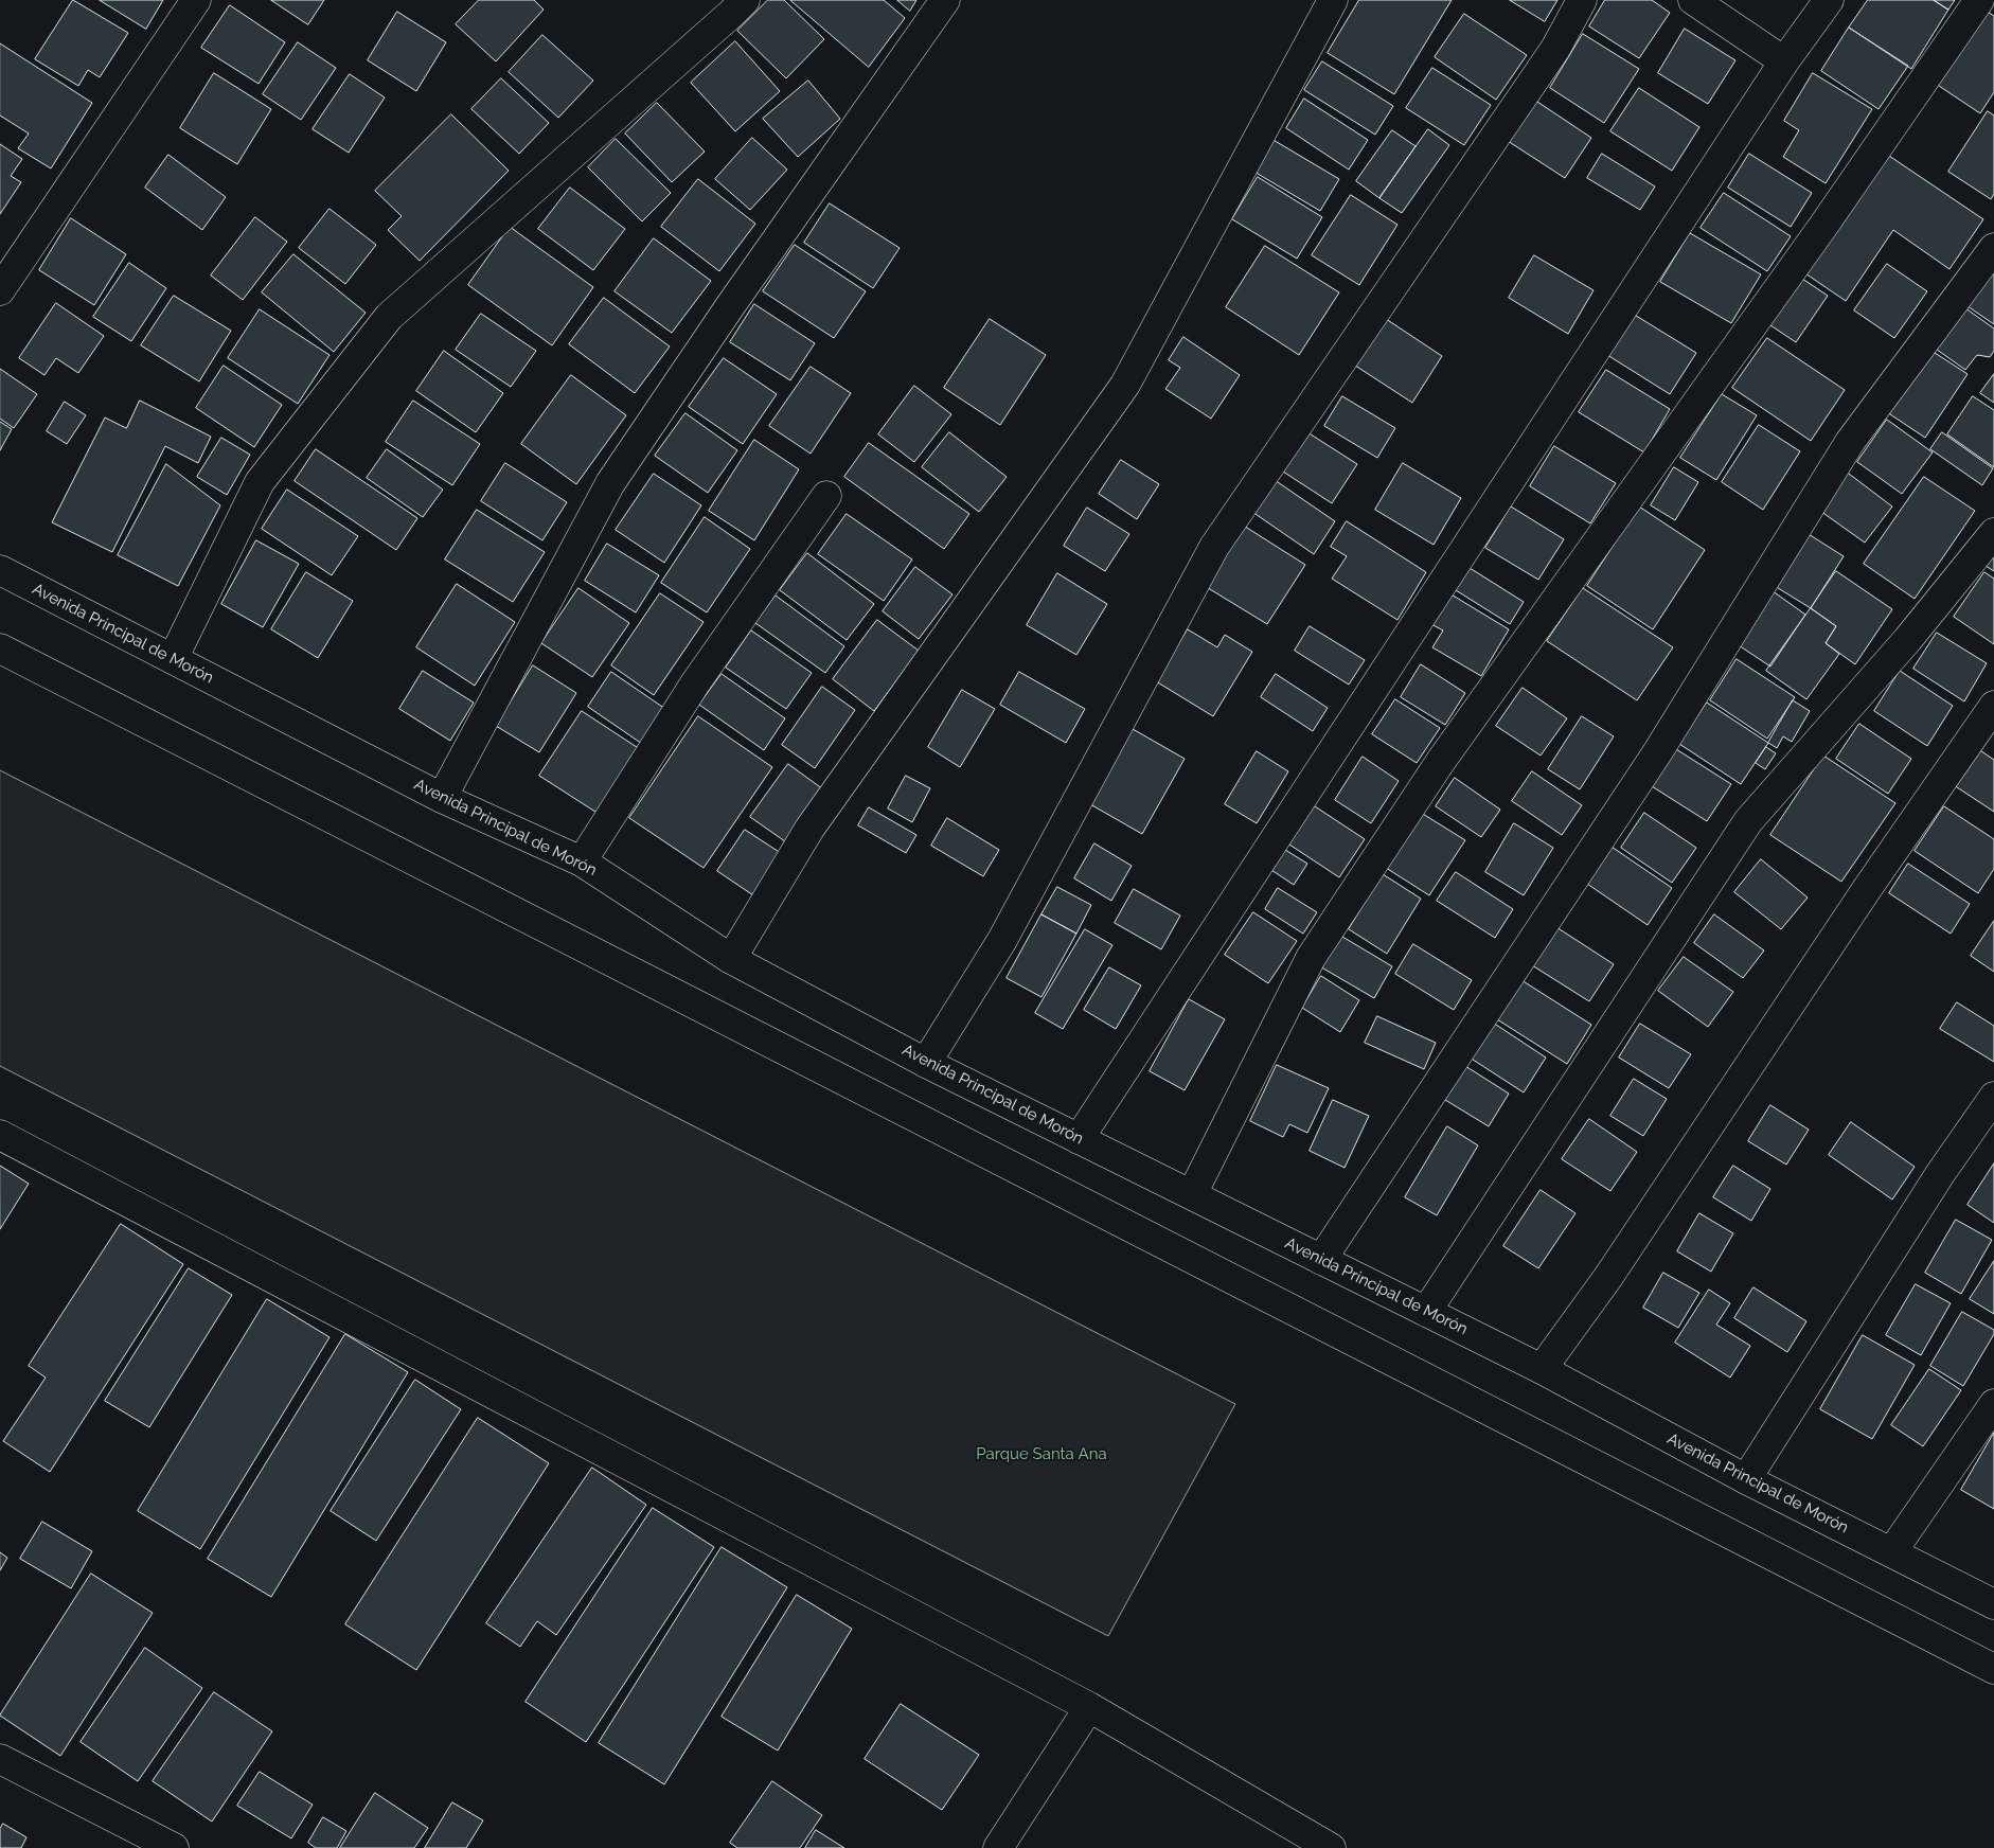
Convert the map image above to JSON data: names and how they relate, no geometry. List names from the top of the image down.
{
  "streets": {
    "street": ["Avenida Principal de Morón"]
  },
  "parks": ["Parque Santa Ana"]
}
